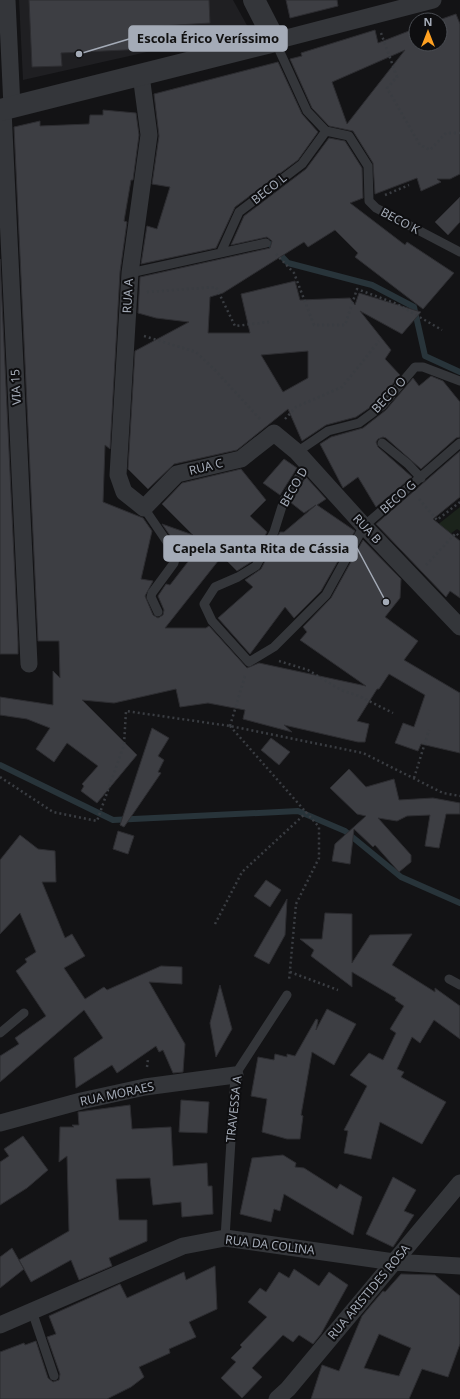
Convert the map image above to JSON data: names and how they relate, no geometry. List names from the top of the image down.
{
  "streets": {
    "street": [
      "RUA A",
      "VIA 15",
      "RUA C",
      "RUA B",
      "RUA MORAES",
      "RUA DA COLINA",
      "RUA ARISTIDES ROSA"
    ],
    "lane": [
      "BECO L",
      "BECO K",
      "BECO O",
      "BECO D",
      "BECO G",
      "TRAVESSA A"
    ]
  },
  "crossings": [
    ["BECO L", "BECO K"],
    ["RUA A", "RUA C"],
    ["BECO O", "BECO D"],
    ["BECO O", "RUA B"],
    ["RUA C", "RUA B"],
    ["BECO D", "BECO G"],
    ["BECO D", "RUA B"],
    ["BECO G", "RUA B"],
    ["RUA MORAES", "TRAVESSA A"],
    ["TRAVESSA A", "RUA DA COLINA"],
    ["RUA DA COLINA", "RUA ARISTIDES ROSA"]
  ],
  "places": ["Escola Érico Veríssimo", "Capela Santa Rita de Cássia"],
  "north": "top"
}
